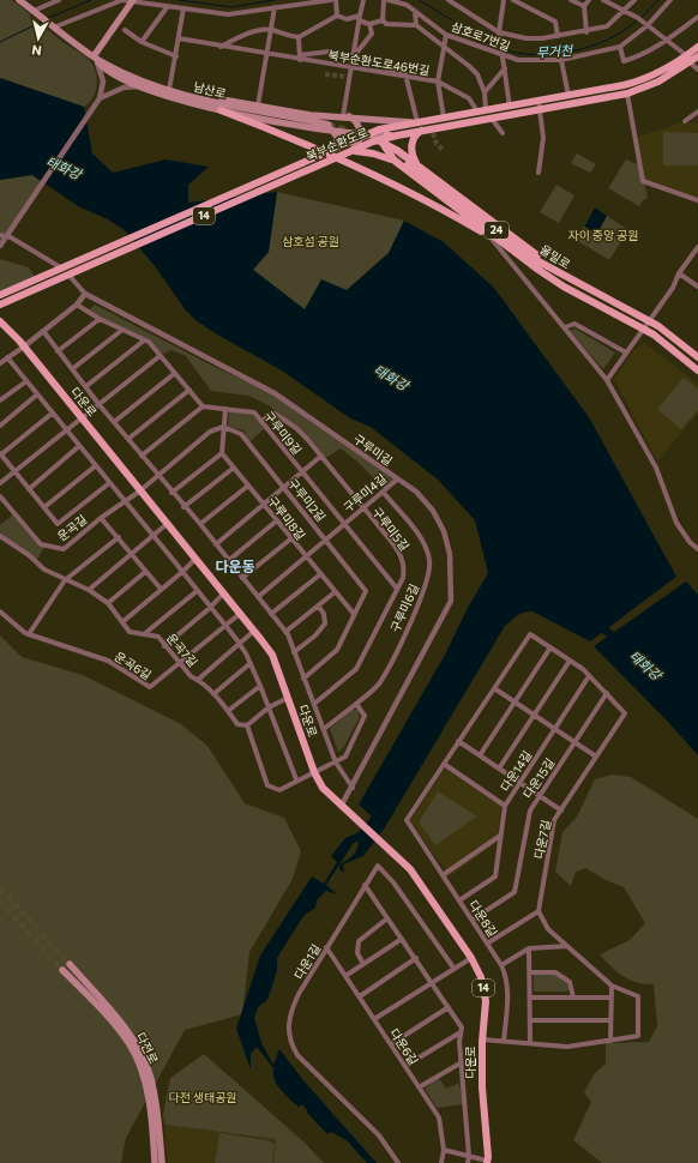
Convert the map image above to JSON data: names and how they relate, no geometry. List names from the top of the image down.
{
  "streets": {
    "main road": [
      "남산로",
      "북부순환도로",
      "14",
      "24",
      "울밀로",
      "다운로",
      "다전로"
    ],
    "street": [
      "삼호로7번길",
      "북부순환도로46번길",
      "구루미9길",
      "구루미길",
      "구루미4길",
      "구루미2길",
      "구루미8길",
      "운곡길",
      "구루미5길",
      "구루미6길",
      "운곡7길",
      "운곡6길",
      "다운14길",
      "다운15길",
      "다운7길",
      "다운8길",
      "다운1길",
      "다운6길"
    ]
  },
  "crossings": [
    ["북부순환도로46번길", "북부순환도로"],
    ["다운로", "구루미길"],
    ["다운로", "운곡길"],
    ["다운로", "운곡6길"],
    ["구루미9길", "구루미4길"],
    ["구루미9길", "구루미5길"],
    ["구루미길", "구루미4길"],
    ["구루미4길", "구루미2길"],
    ["구루미4길", "구루미8길"],
    ["구루미4길", "구루미5길"],
    ["구루미4길", "구루미6길"],
    ["구루미2길", "구루미8길"],
    ["운곡7길", "운곡6길"],
    ["다운14길", "다운7길"],
    ["다운14길", "다운8길"],
    ["다운15길", "다운7길"],
    ["다운15길", "다운8길"],
    ["다운7길", "다운8길"],
    ["다운1길", "다운6길"]
  ],
  "districts": ["다운동"],
  "water": ["무거천", "태화강"],
  "parks": ["자이 중앙 공원", "삼호섬 공원", "다전 생태공원"],
  "north": "bottom"
}
